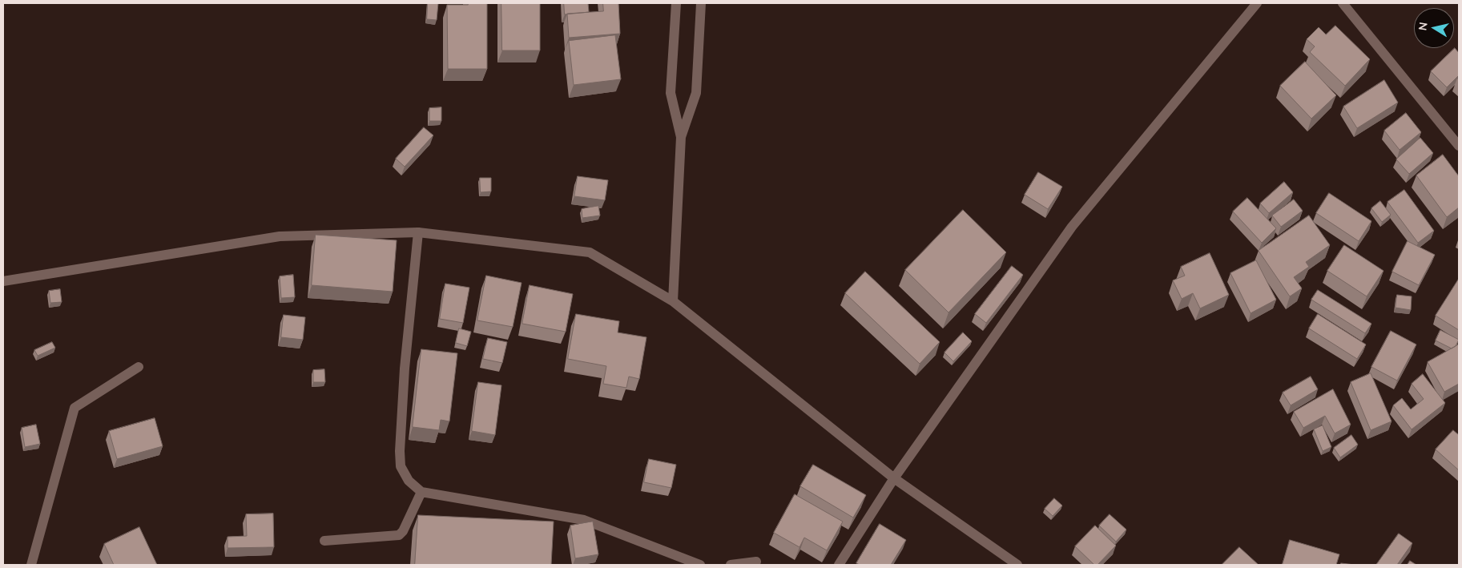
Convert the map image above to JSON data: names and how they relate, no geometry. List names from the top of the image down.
{
  "north": "left"
}
